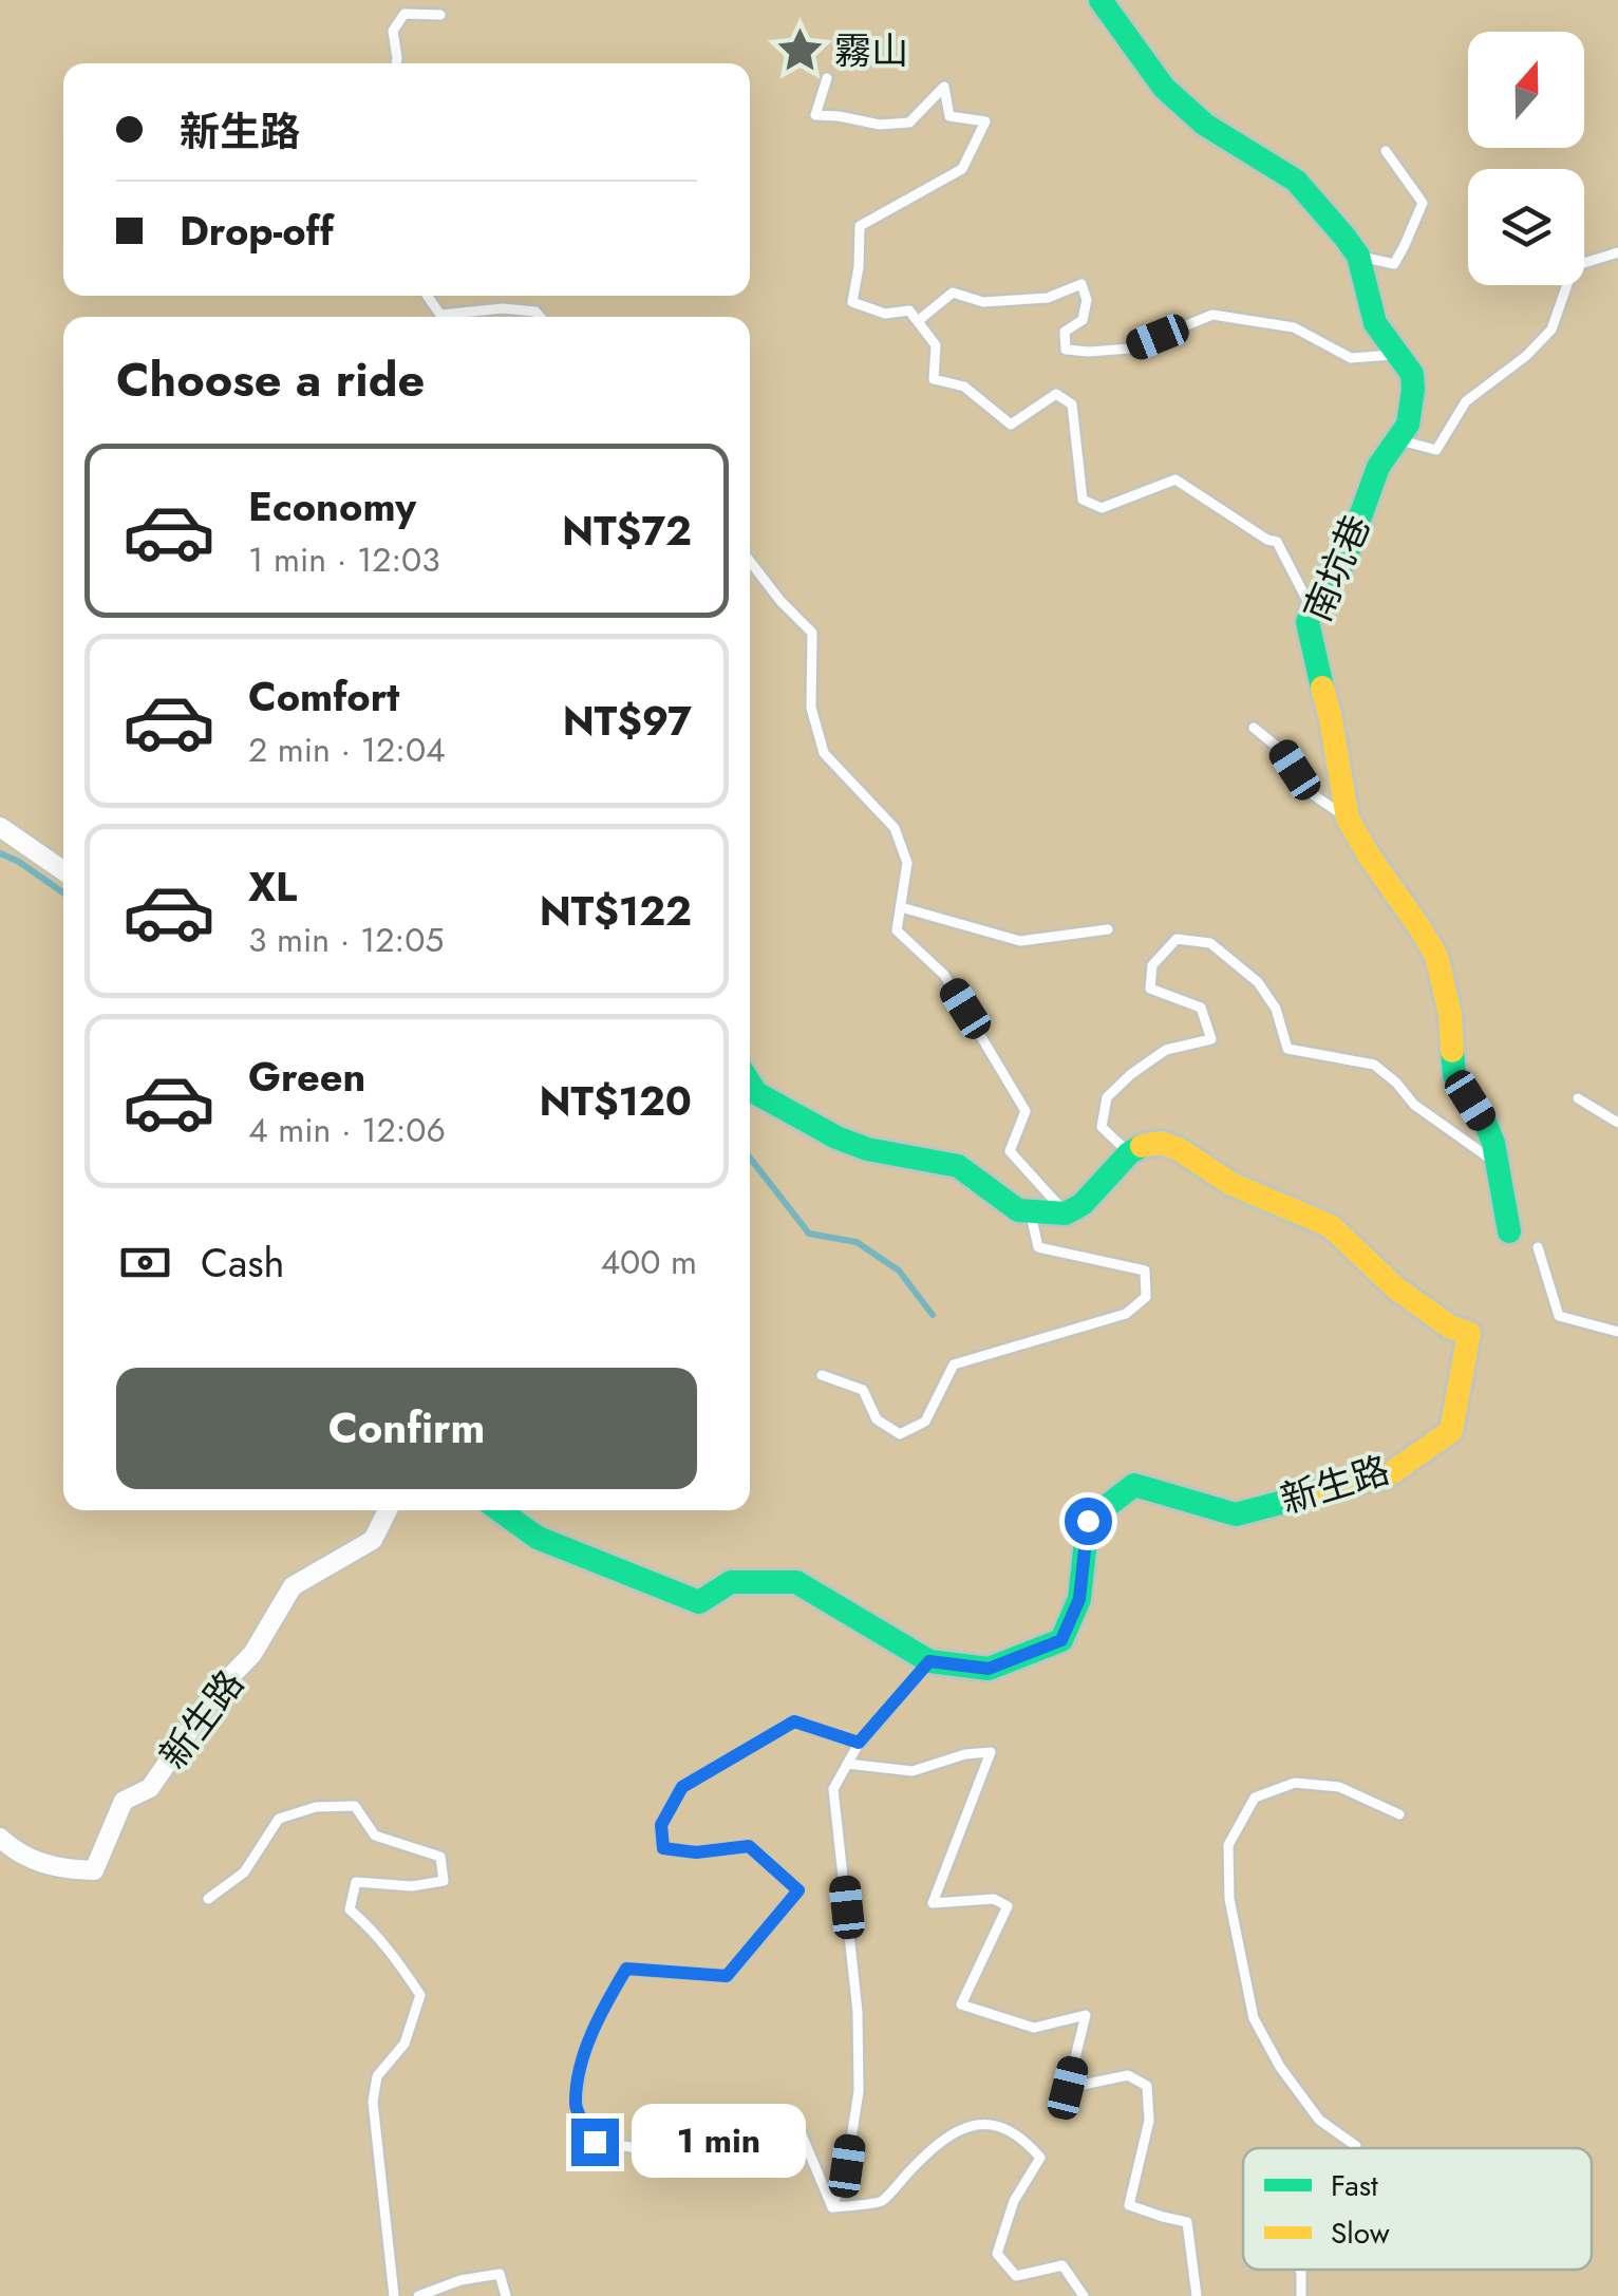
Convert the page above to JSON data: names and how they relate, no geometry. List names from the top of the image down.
{
  "streets": {
    "street": ["南坑巷", "新生路"]
  },
  "places": {
    "place": ["霧山"]
  },
  "legend": ["Fast", "Slow"],
  "north": "top",
  "page": {
    "banner": ["新生路", "Drop-off"],
    "heading": "Choose a ride",
    "list": [
      {
        "name": "Economy",
        "note": "1 min · 12:03",
        "value": "NT$72"
      },
      {
        "name": "Comfort",
        "note": "2 min · 12:04",
        "value": "NT$97"
      },
      {
        "name": "XL",
        "note": "3 min · 12:05",
        "value": "NT$122"
      },
      {
        "name": "Green",
        "note": "4 min · 12:06",
        "value": "NT$120"
      }
    ],
    "pay": ["Cash", "400 m"],
    "buttons": "Confirm",
    "bubble": "1 min"
  }
}
